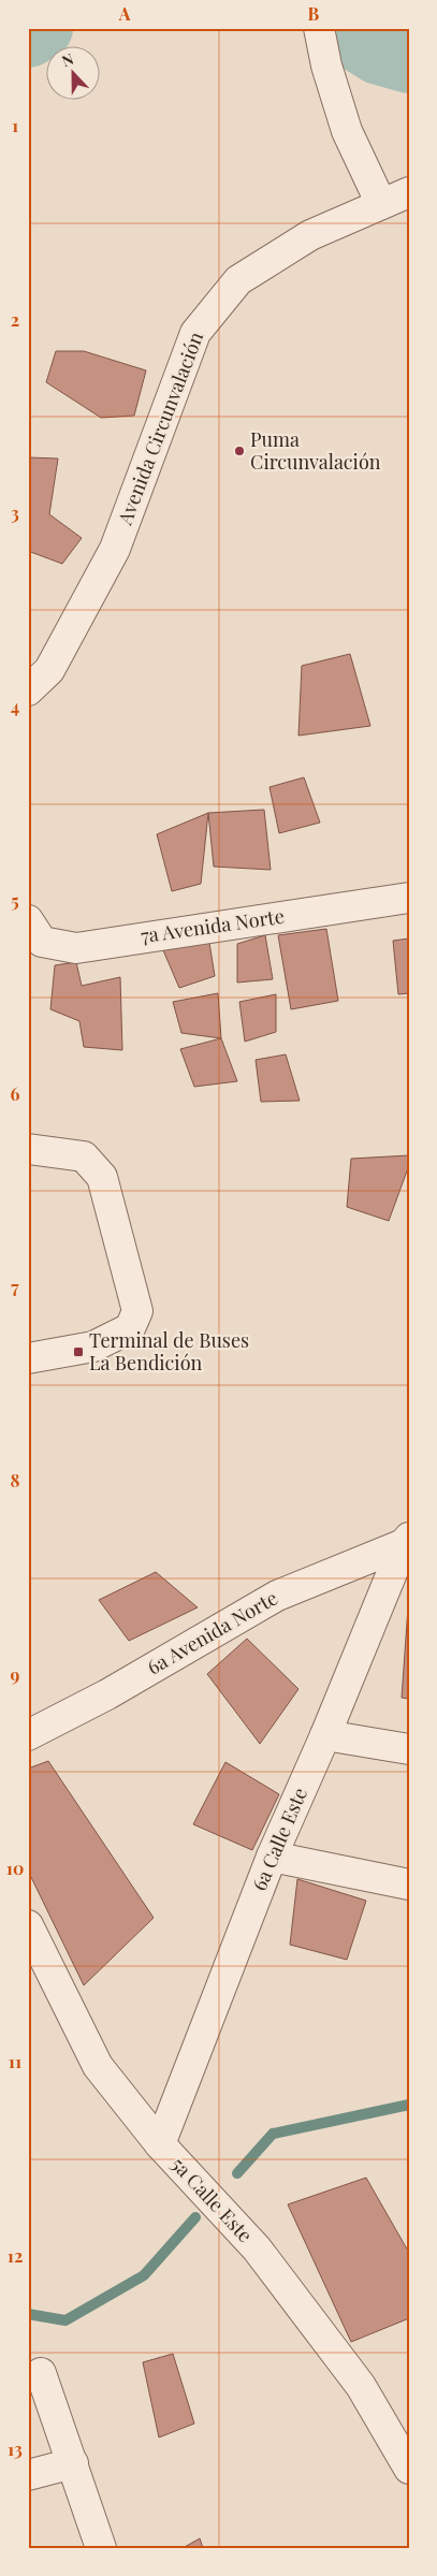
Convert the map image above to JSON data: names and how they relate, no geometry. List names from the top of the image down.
{
  "streets": {
    "street": [
      "Avenida Circunvalación",
      "7a Avenida Norte",
      "6a Avenida Norte",
      "6a Calle Este",
      "5a Calle Este"
    ]
  },
  "crossings": [
    ["6a Avenida Norte", "6a Calle Este"],
    ["6a Calle Este", "5a Calle Este"]
  ],
  "places": {
    "other": ["Puma Circunvalación"],
    "transit": ["Terminal de Buses La Bendición"]
  },
  "north": "top",
  "grid": {
    "columns": ["A", "B"],
    "rows": [
      "1",
      "2",
      "3",
      "4",
      "5",
      "6",
      "7",
      "8",
      "9",
      "10",
      "11",
      "12",
      "13"
    ]
  }
}
